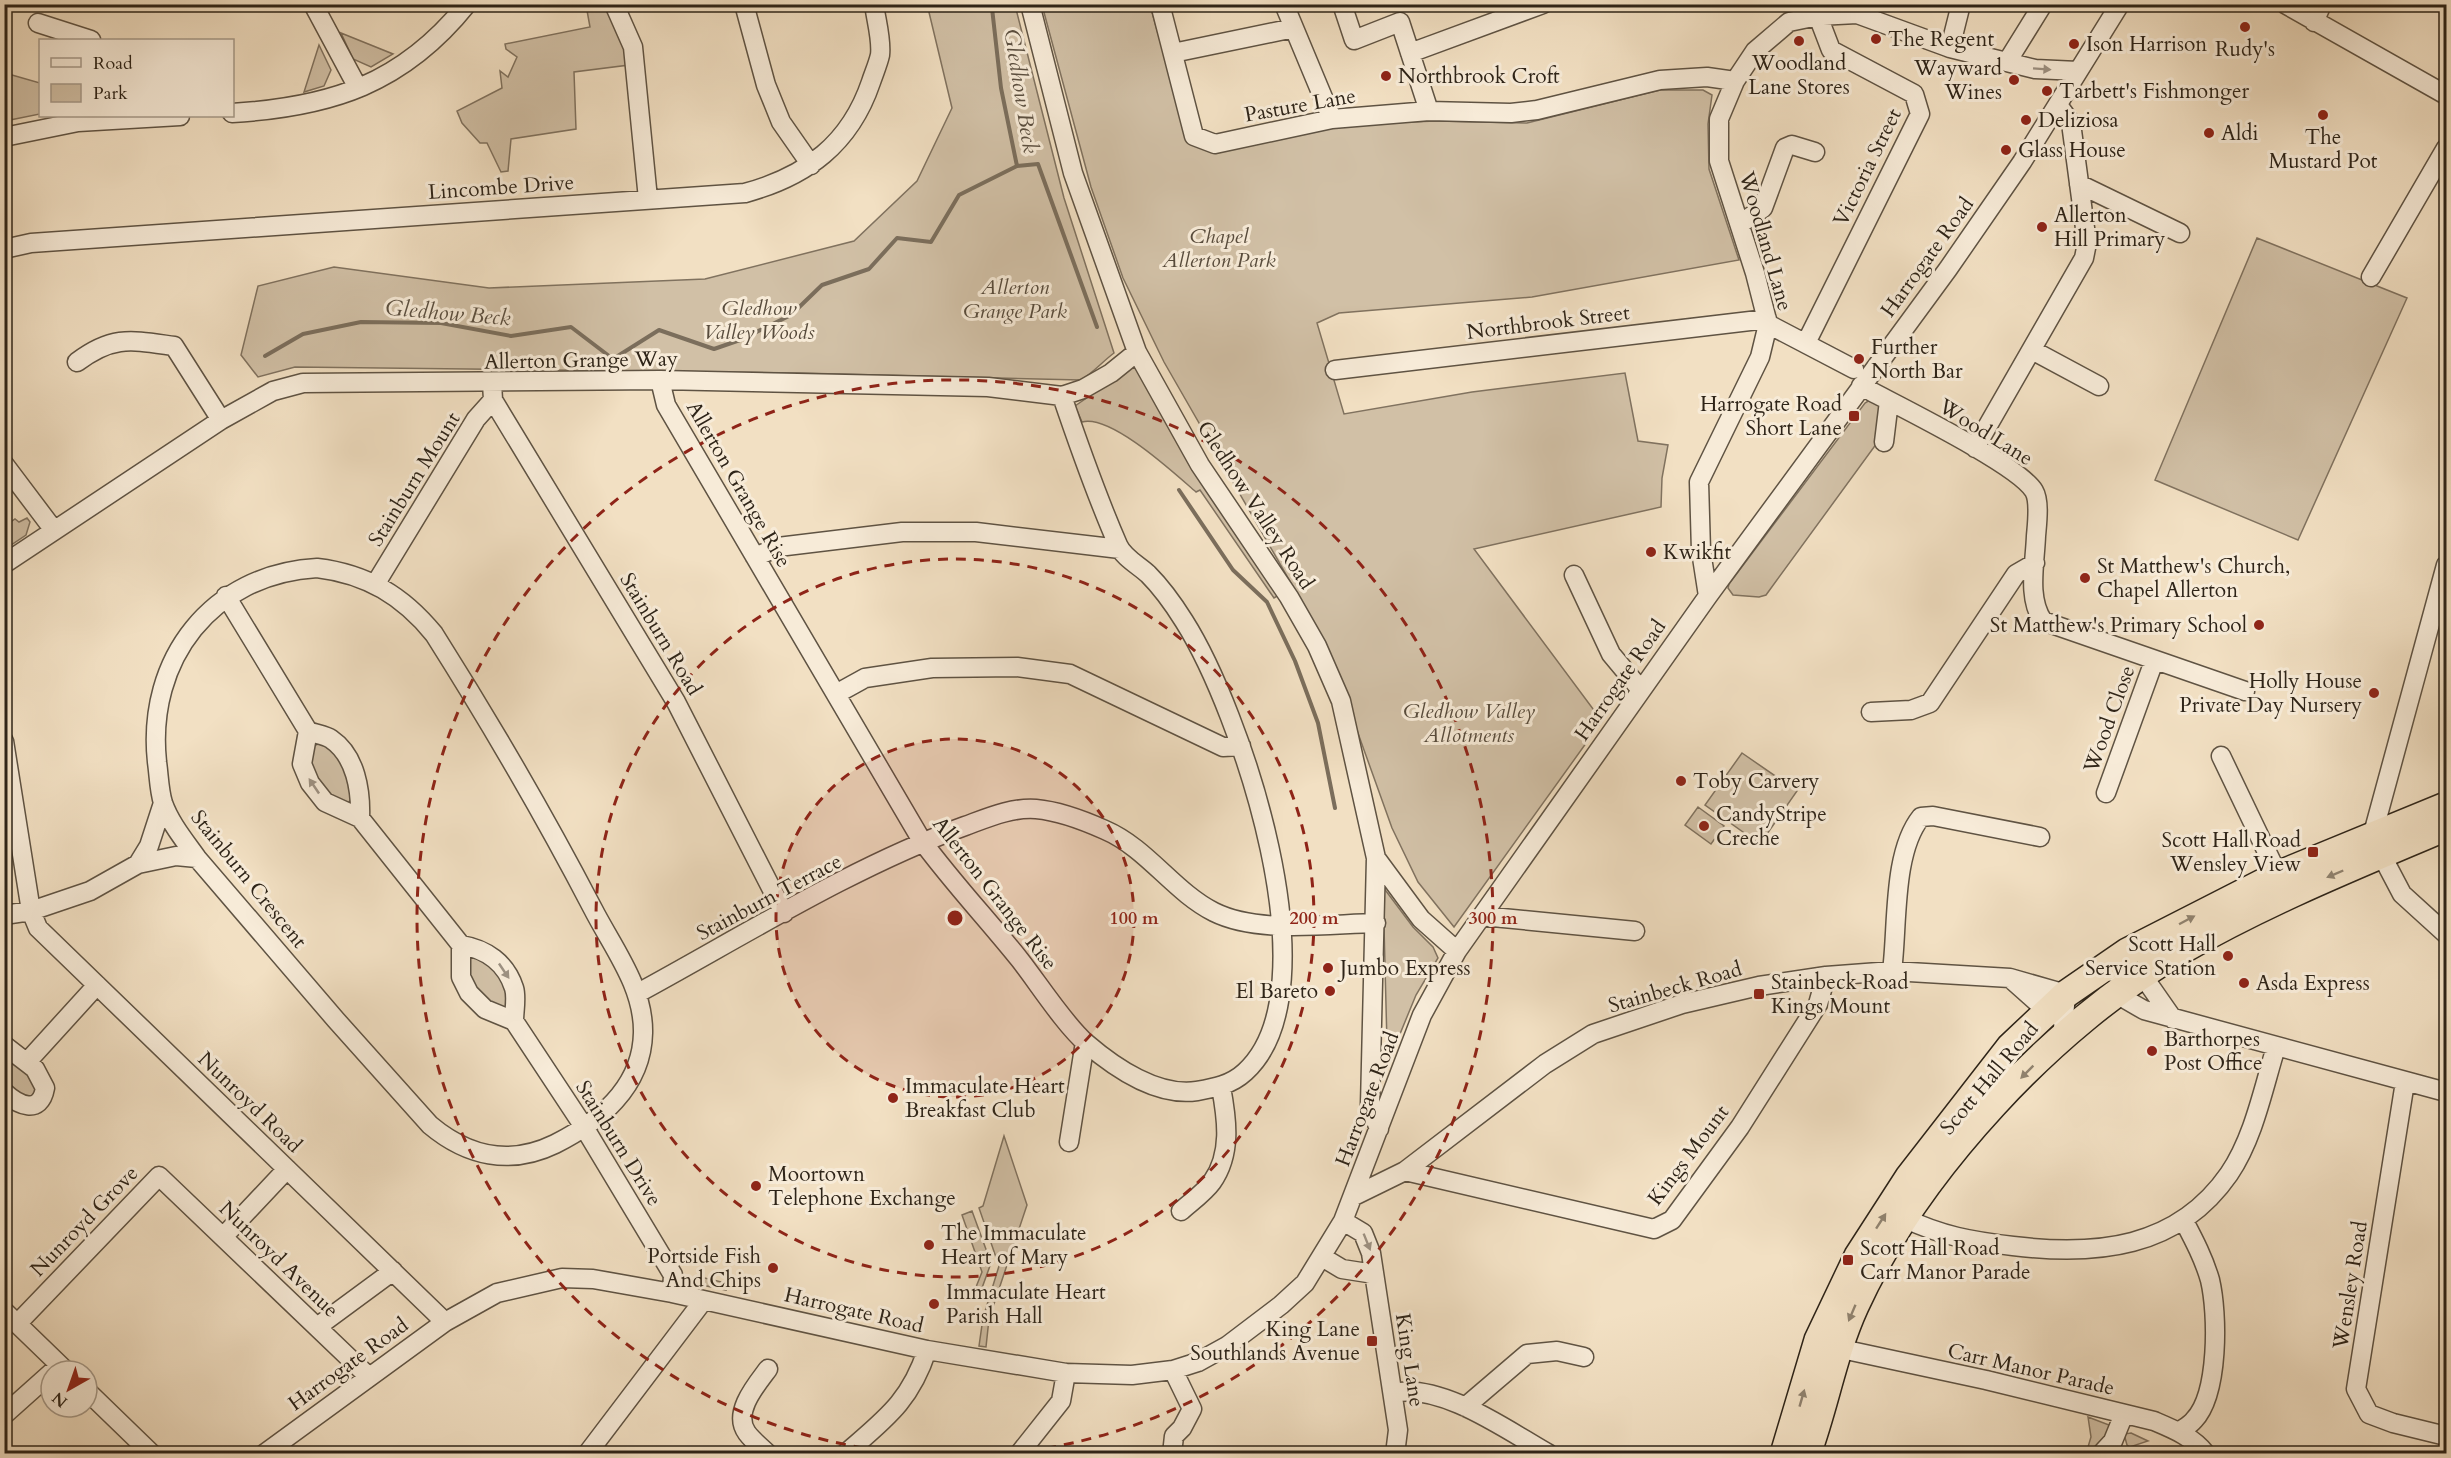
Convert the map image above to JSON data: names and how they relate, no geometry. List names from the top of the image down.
{
  "streets": {
    "highway": ["Scott Hall Road"],
    "street": [
      "Pasture Lane",
      "Victoria Street",
      "Lincombe Drive",
      "Woodland Lane",
      "Harrogate Road",
      "Northbrook Street",
      "Allerton Grange Way",
      "Wood Lane",
      "Stainburn Mount",
      "Allerton Grange Rise",
      "Gledhow Valley Road",
      "Stainburn Road",
      "Wood Close",
      "Stainburn Crescent",
      "Stainburn Terrace",
      "Stainbeck Road",
      "Nunroyd Road",
      "Stainburn Drive",
      "Kings Mount",
      "Nunroyd Grove",
      "Nunroyd Avenue",
      "Wensley Road",
      "King Lane",
      "Carr Manor Parade"
    ]
  },
  "crossings": [
    ["Pasture Lane", "Woodland Lane"],
    ["Victoria Street", "Woodland Lane"],
    ["Victoria Street", "Wood Lane"],
    ["Woodland Lane", "Harrogate Road"],
    ["Woodland Lane", "Northbrook Street"],
    ["Woodland Lane", "Wood Lane"],
    ["Harrogate Road", "Wood Lane"],
    ["Harrogate Road", "Gledhow Valley Road"],
    ["Harrogate Road", "Stainbeck Road"],
    ["Harrogate Road", "Nunroyd Road"],
    ["Harrogate Road", "Stainburn Drive"],
    ["Harrogate Road", "Nunroyd Avenue"],
    ["Harrogate Road", "King Lane"],
    ["Northbrook Street", "Wood Lane"],
    ["Allerton Grange Way", "Stainburn Mount"],
    ["Allerton Grange Way", "Allerton Grange Rise"],
    ["Allerton Grange Way", "Gledhow Valley Road"],
    ["Allerton Grange Way", "Stainburn Road"],
    ["Wood Lane", "Wood Close"],
    ["Stainburn Mount", "Stainburn Road"],
    ["Stainburn Mount", "Stainburn Crescent"],
    ["Allerton Grange Rise", "Stainburn Terrace"],
    ["Gledhow Valley Road", "Stainburn Terrace"],
    ["Stainburn Road", "Stainburn Terrace"],
    ["Stainburn Crescent", "Stainburn Terrace"],
    ["Stainburn Crescent", "Stainburn Drive"],
    ["Stainbeck Road", "Scott Hall Road"],
    ["Stainbeck Road", "Kings Mount"],
    ["Scott Hall Road", "Carr Manor Parade"],
    ["Nunroyd Grove", "Nunroyd Avenue"]
  ],
  "water": ["Gledhow Beck"],
  "parks": [
    "Chapel Allerton Park",
    "Allerton Grange Park",
    "Gledhow Valley Woods",
    "Gledhow Valley Allotments"
  ],
  "places": {
    "other": [
      "Rudy's",
      "The Regent",
      "Woodland Lane Stores",
      "Ison Harrison",
      "Northbrook Croft",
      "Wayward Wines",
      "Tarbett's Fishmonger",
      "The Mustard Pot",
      "Deliziosa",
      "Aldi",
      "Glass House",
      "Allerton Hill Primary",
      "Further North Bar",
      "Kwikfit",
      "St Matthew's Church, Chapel Allerton",
      "St Matthew's Primary School",
      "Holly House Private Day Nursery",
      "Toby Carvery",
      "CandyStripe Creche",
      "Scott Hall Service Station",
      "Jumbo Express",
      "Asda Express",
      "El Bareto",
      "Barthorpes Post Office",
      "Immaculate Heart Breakfast Club",
      "Moortown Telephone Exchange",
      "The Immaculate Heart of Mary",
      "Portside Fish And Chips",
      "Immaculate Heart Parish Hall"
    ],
    "transit": [
      "Harrogate Road Short Lane",
      "Scott Hall Road Wensley View",
      "Stainbeck Road Kings Mount",
      "Scott Hall Road Carr Manor Parade",
      "King Lane Southlands Avenue"
    ]
  },
  "legend": ["Road", "Park"],
  "north": "bottom left",
  "rings": ["100 m", "200 m", "300 m"]
}
